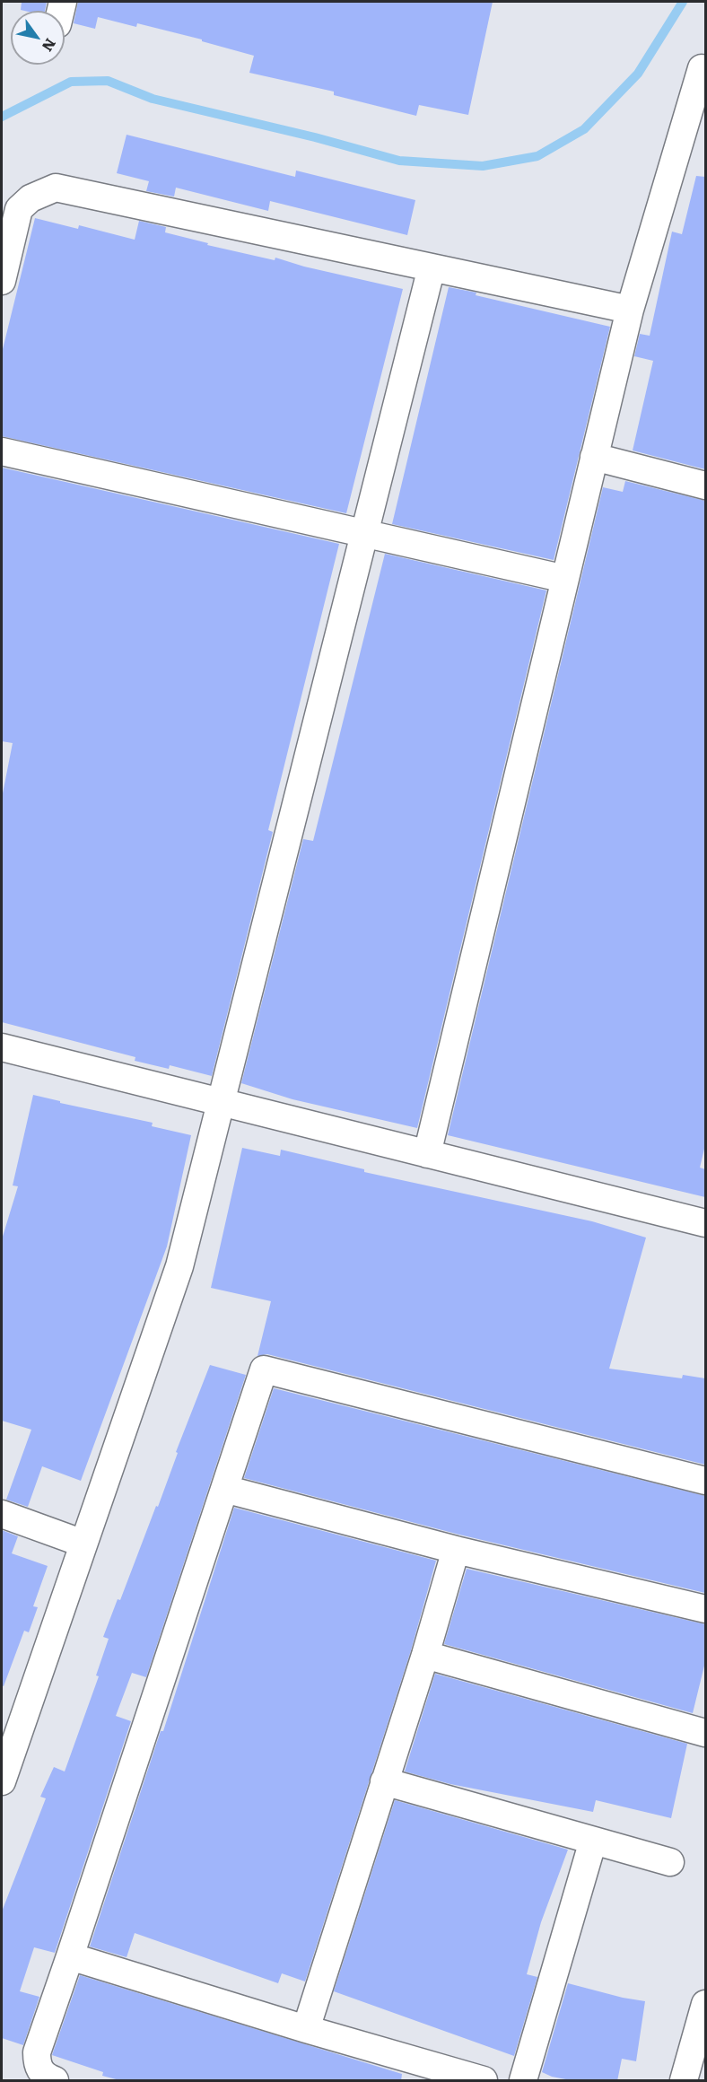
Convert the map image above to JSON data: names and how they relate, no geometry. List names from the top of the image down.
{
  "north": "bottom right"
}
